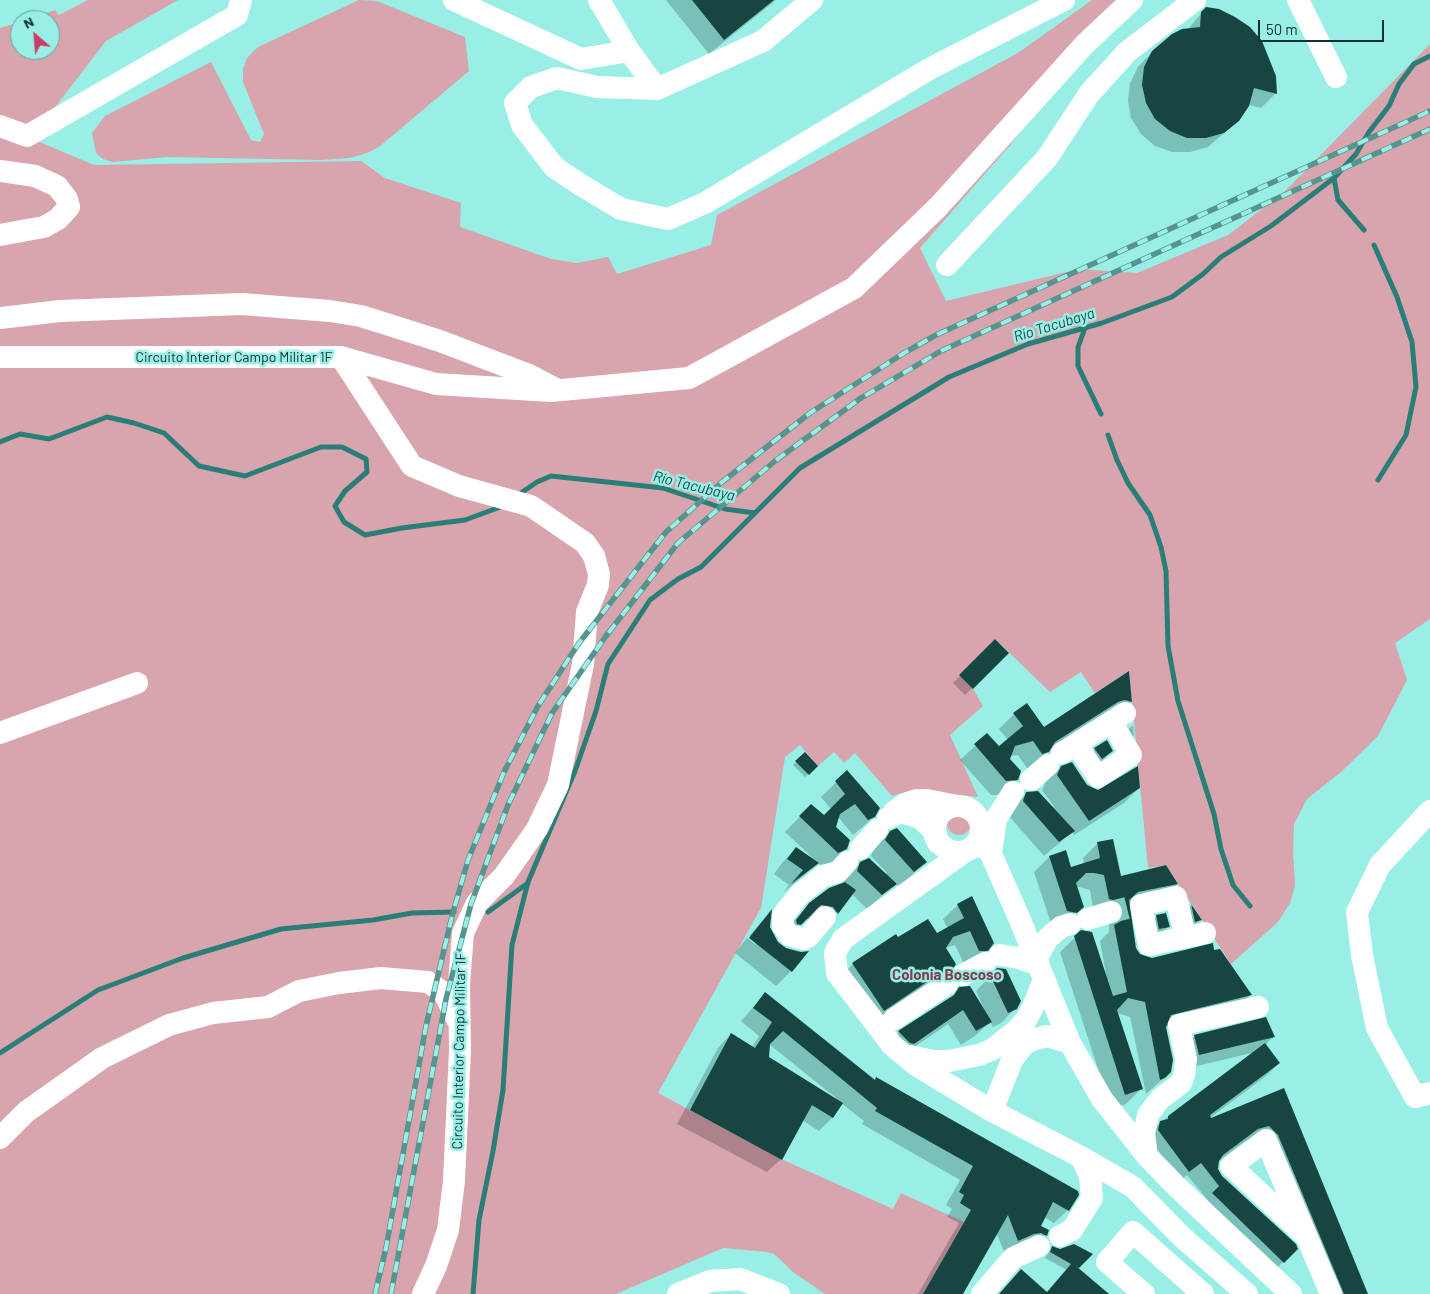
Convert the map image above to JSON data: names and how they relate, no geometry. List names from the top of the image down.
{
  "streets": {
    "street": ["Circuito Interior Campo Militar 1F"]
  },
  "districts": ["Colonia Boscoso"],
  "water": ["Río Tacubaya"],
  "scale_bar": "50 m",
  "north": "top left"
}
